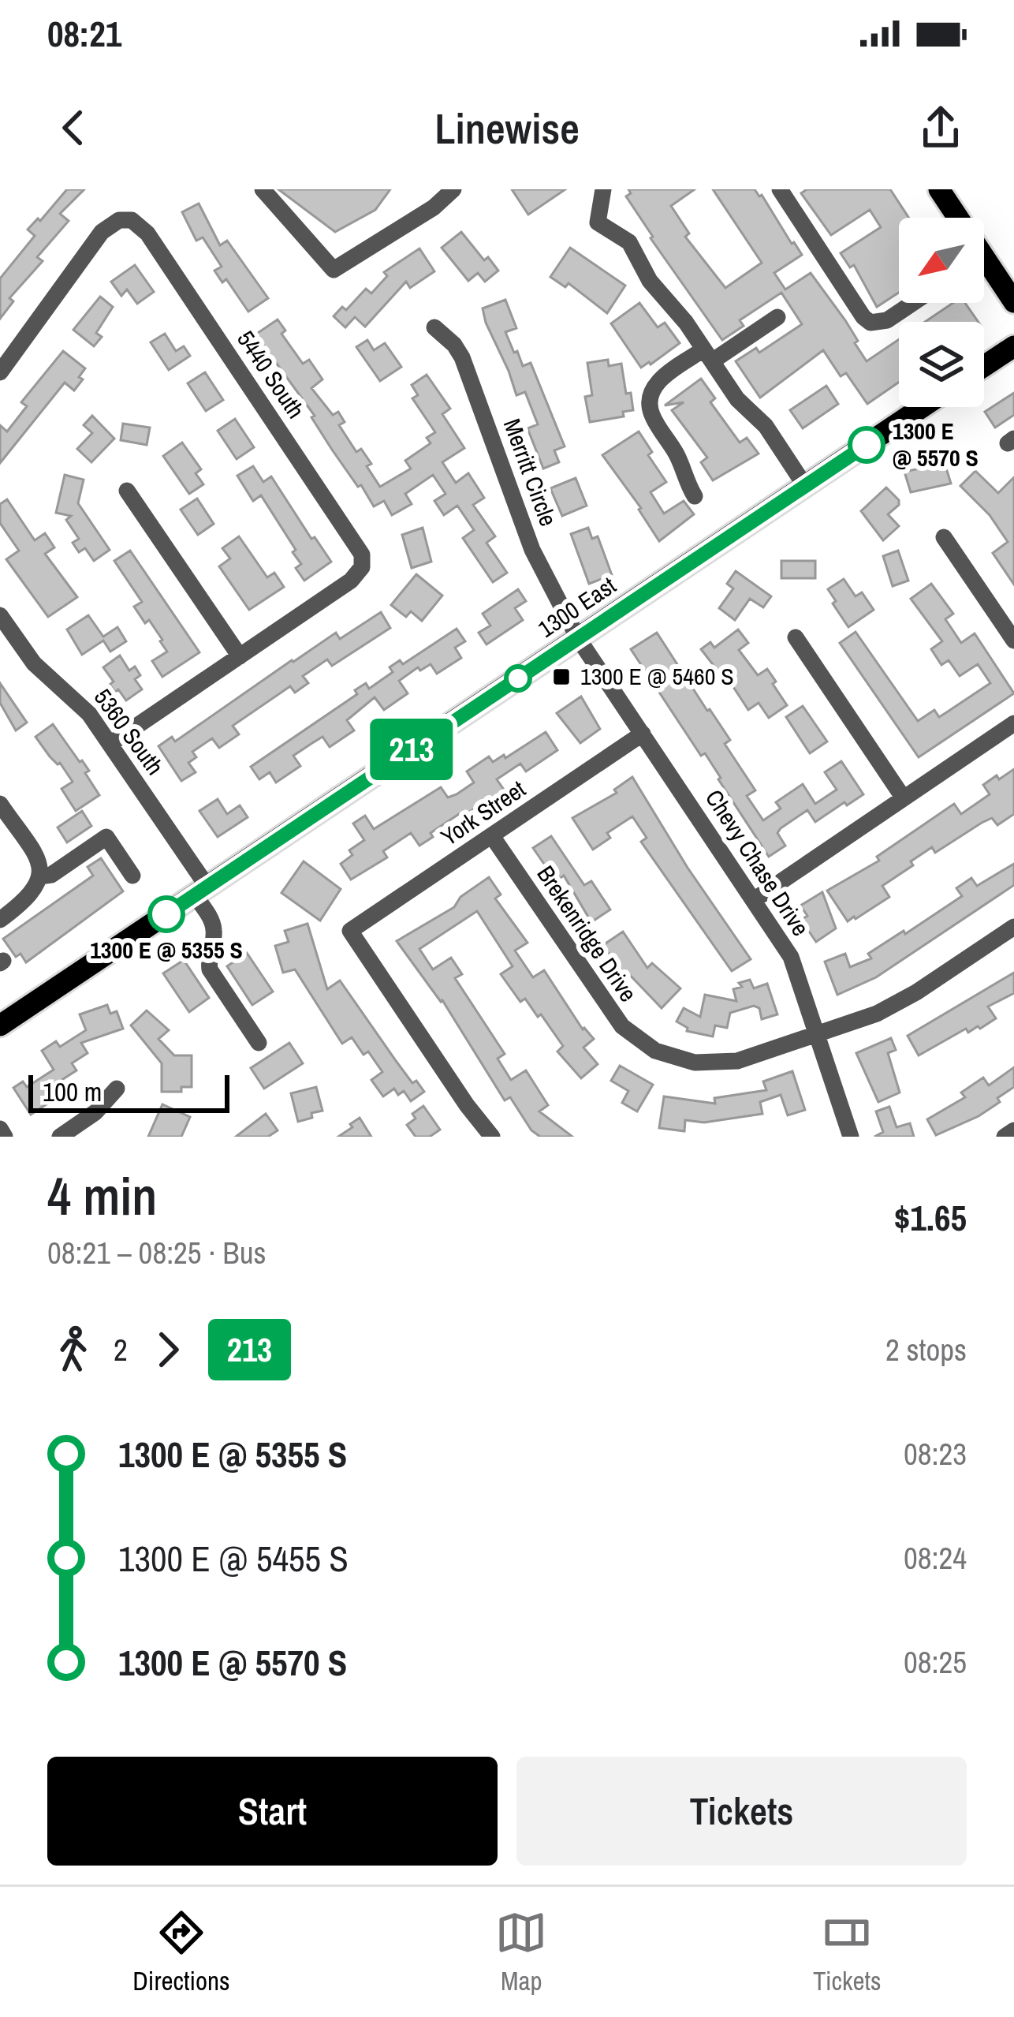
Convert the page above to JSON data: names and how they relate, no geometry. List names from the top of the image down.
{
  "streets": {
    "main road": ["1300 East"],
    "street": [
      "5440 South",
      "Merritt Circle",
      "5360 South",
      "York Street",
      "Chevy Chase Drive",
      "Brekenridge Drive"
    ]
  },
  "crossings": [
    ["Merritt Circle", "1300 East"],
    ["Merritt Circle", "Chevy Chase Drive"],
    ["1300 East", "5360 South"],
    ["1300 East", "Chevy Chase Drive"],
    ["York Street", "Chevy Chase Drive"],
    ["York Street", "Brekenridge Drive"],
    ["Chevy Chase Drive", "Brekenridge Drive"]
  ],
  "places": {
    "other": ["1300 E @ 5570 S", "1300 E @ 5355 S"],
    "transit": ["1300 E @ 5460 S"]
  },
  "lines": ["bus line 213"],
  "scale_bar": "100 m",
  "north": "bottom left",
  "page": {
    "status": "08:21",
    "header": "Linewise",
    "on_map": "213",
    "scale": "100 m",
    "heading": ["4 min", "08:21 – 08:25 · Bus", "$1.65"],
    "legs": ["2", "213", "2 stops"],
    "list": [
      {
        "name": "1300 E @ 5355 S",
        "value": "08:23"
      },
      {
        "name": "1300 E @ 5455 S",
        "value": "08:24"
      },
      {
        "name": "1300 E @ 5570 S",
        "value": "08:25"
      }
    ],
    "buttons": ["Start", "Tickets"],
    "tabs": ["Directions", "Map", "Tickets"]
  }
}
